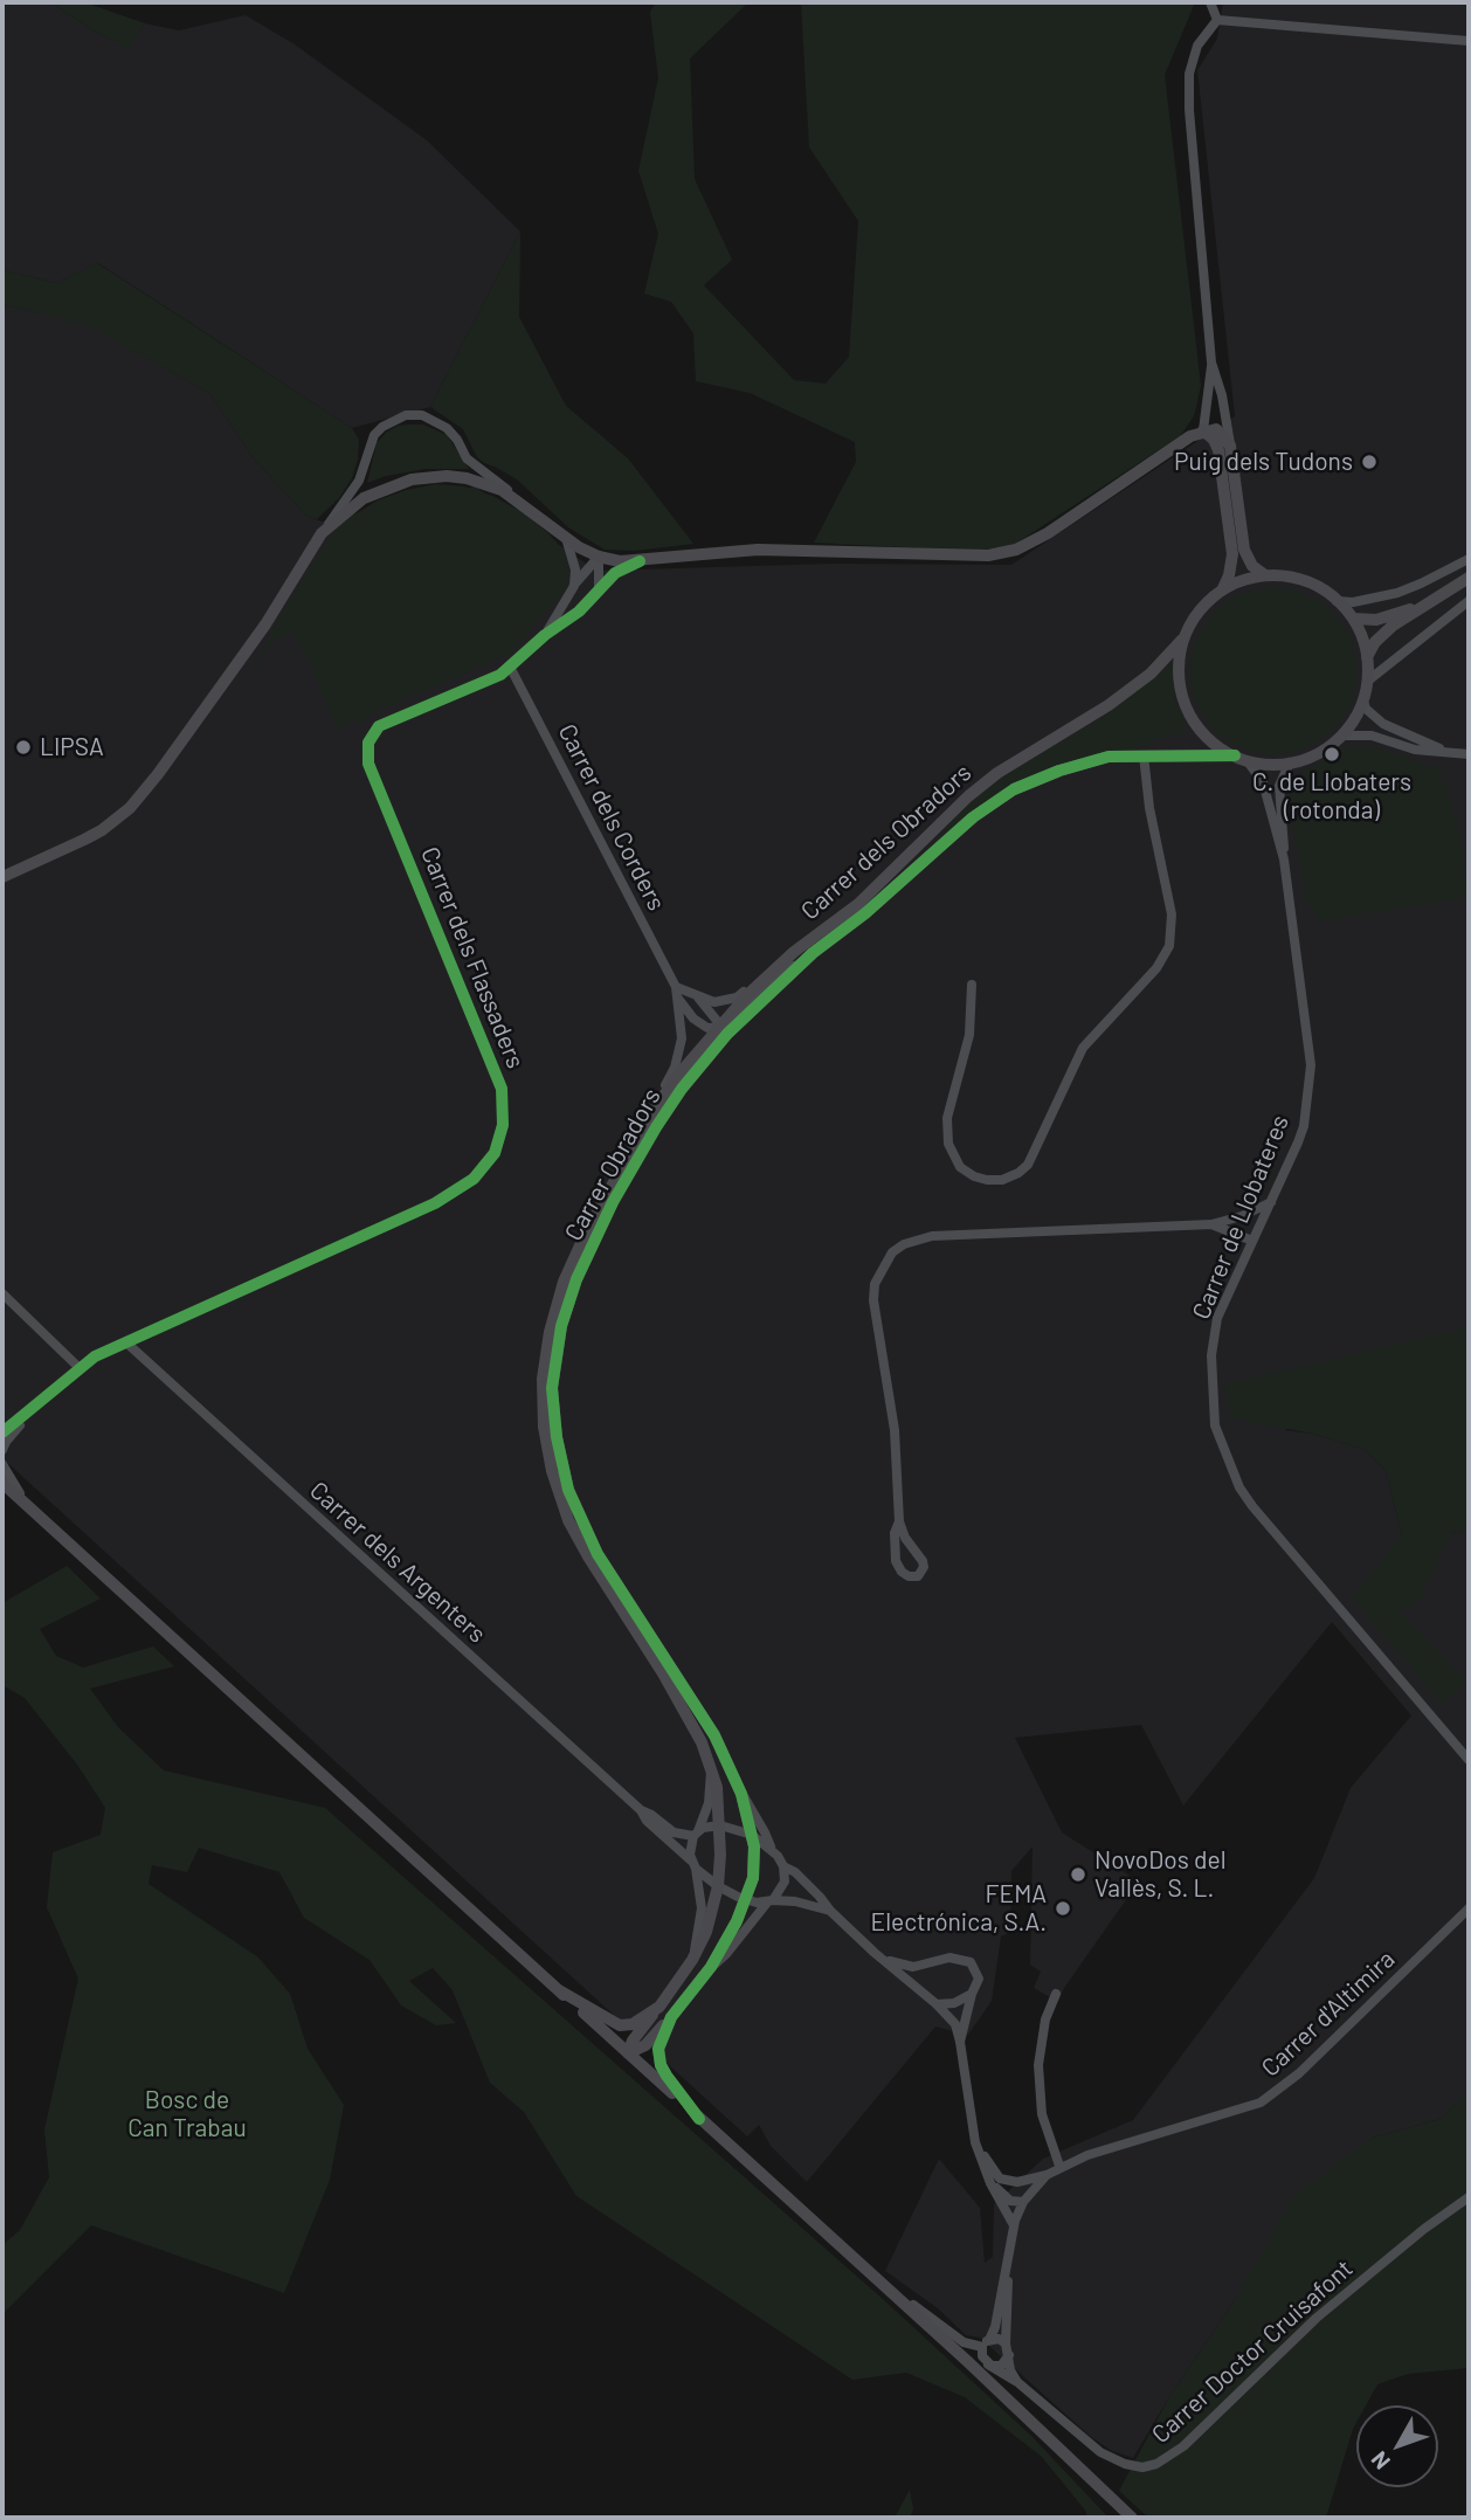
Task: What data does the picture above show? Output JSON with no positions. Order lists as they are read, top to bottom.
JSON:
{
  "streets": {
    "street": [
      "Carrer dels Corders",
      "Carrer dels Obradors",
      "Carrer dels Flassaders",
      "Carrer Obradors",
      "Carrer de Llobateres",
      "Carrer dels Argenters",
      "Carrer d'Altimira",
      "Carrer Doctor Cruisafont"
    ]
  },
  "crossings": [
    ["Carrer dels Corders", "Carrer dels Obradors"],
    ["Carrer dels Corders", "Carrer dels Flassaders"],
    ["Carrer dels Obradors", "Carrer Obradors"],
    ["Carrer dels Obradors", "Carrer de Llobateres"],
    ["Carrer dels Obradors", "Carrer dels Argenters"],
    ["Carrer dels Flassaders", "Carrer dels Argenters"],
    ["Carrer Obradors", "Carrer de Llobateres"],
    ["Carrer d'Altimira", "Carrer Doctor Cruisafont"]
  ],
  "parks": ["Bosc de Can Trabau"],
  "places": [
    "Puig dels Tudons",
    "LIPSA",
    "C. de Llobaters (rotonda)",
    "NovoDos del Vallès, S. L.",
    "FEMA Electrónica, S.A."
  ],
  "north": "bottom left"
}
